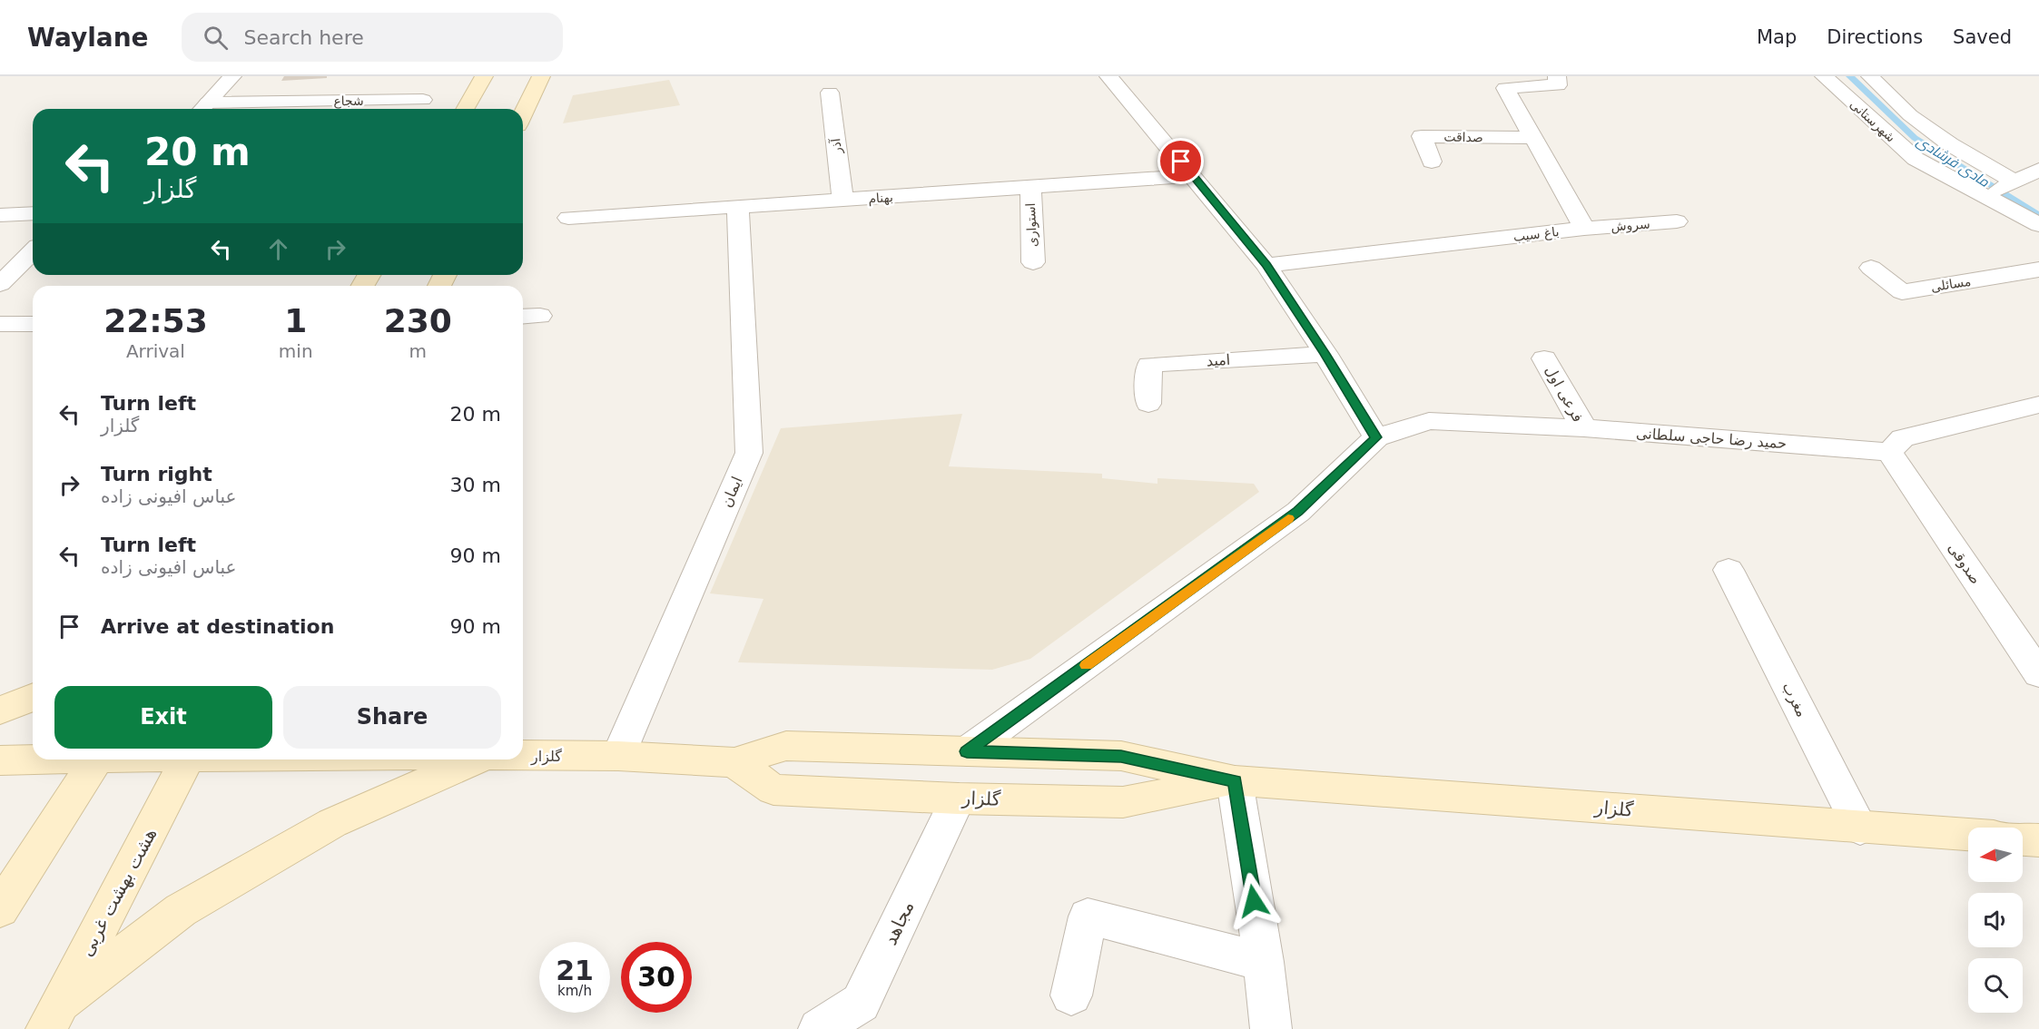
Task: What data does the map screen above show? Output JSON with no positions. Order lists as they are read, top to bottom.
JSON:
{
  "streets": {
    "main road": ["گلزار", "هشت بهشت غربی"],
    "street": [
      "شجاع",
      "شهرستانی",
      "صداقت",
      "آذر",
      "بهنام",
      "استواری",
      "سروش",
      "باغ سیب",
      "مسائلی",
      "امید",
      "فرعی اول",
      "حمید رضا حاجی سلطانی",
      "ایمان",
      "صدوقی",
      "مغرب",
      "مجاهد"
    ]
  },
  "crossings": [
    ["صداقت", "باغ سیب"],
    ["آذر", "بهنام"],
    ["بهنام", "استواری"],
    ["بهنام", "ایمان"],
    ["سروش", "باغ سیب"],
    ["فرعی اول", "حمید رضا حاجی سلطانی"],
    ["حمید رضا حاجی سلطانی", "صدوقی"],
    ["ایمان", "گلزار"],
    ["مغرب", "گلزار"],
    ["گلزار", "مجاهد"]
  ],
  "water": ["مادی فرشادی"],
  "north": "left",
  "page": {
    "header": "Waylane",
    "search": "Search here",
    "nav": ["Map", "Directions", "Saved"],
    "turn": ["20 m", "گلزار"],
    "eta": [
      "22:53",
      "Arrival",
      "1",
      "min",
      "230",
      "m"
    ],
    "list": [
      {
        "name": "Turn left",
        "note": "گلزار",
        "value": "20 m"
      },
      {
        "name": "Turn right",
        "note": "عباس افیونی زاده",
        "value": "30 m"
      },
      {
        "name": "Turn left",
        "note": "عباس افیونی زاده",
        "value": "90 m"
      },
      {
        "name": "Arrive at destination",
        "value": "90 m"
      }
    ],
    "buttons": ["Exit", "Share"],
    "speed": "21 km/h",
    "limit": "30"
  }
}
